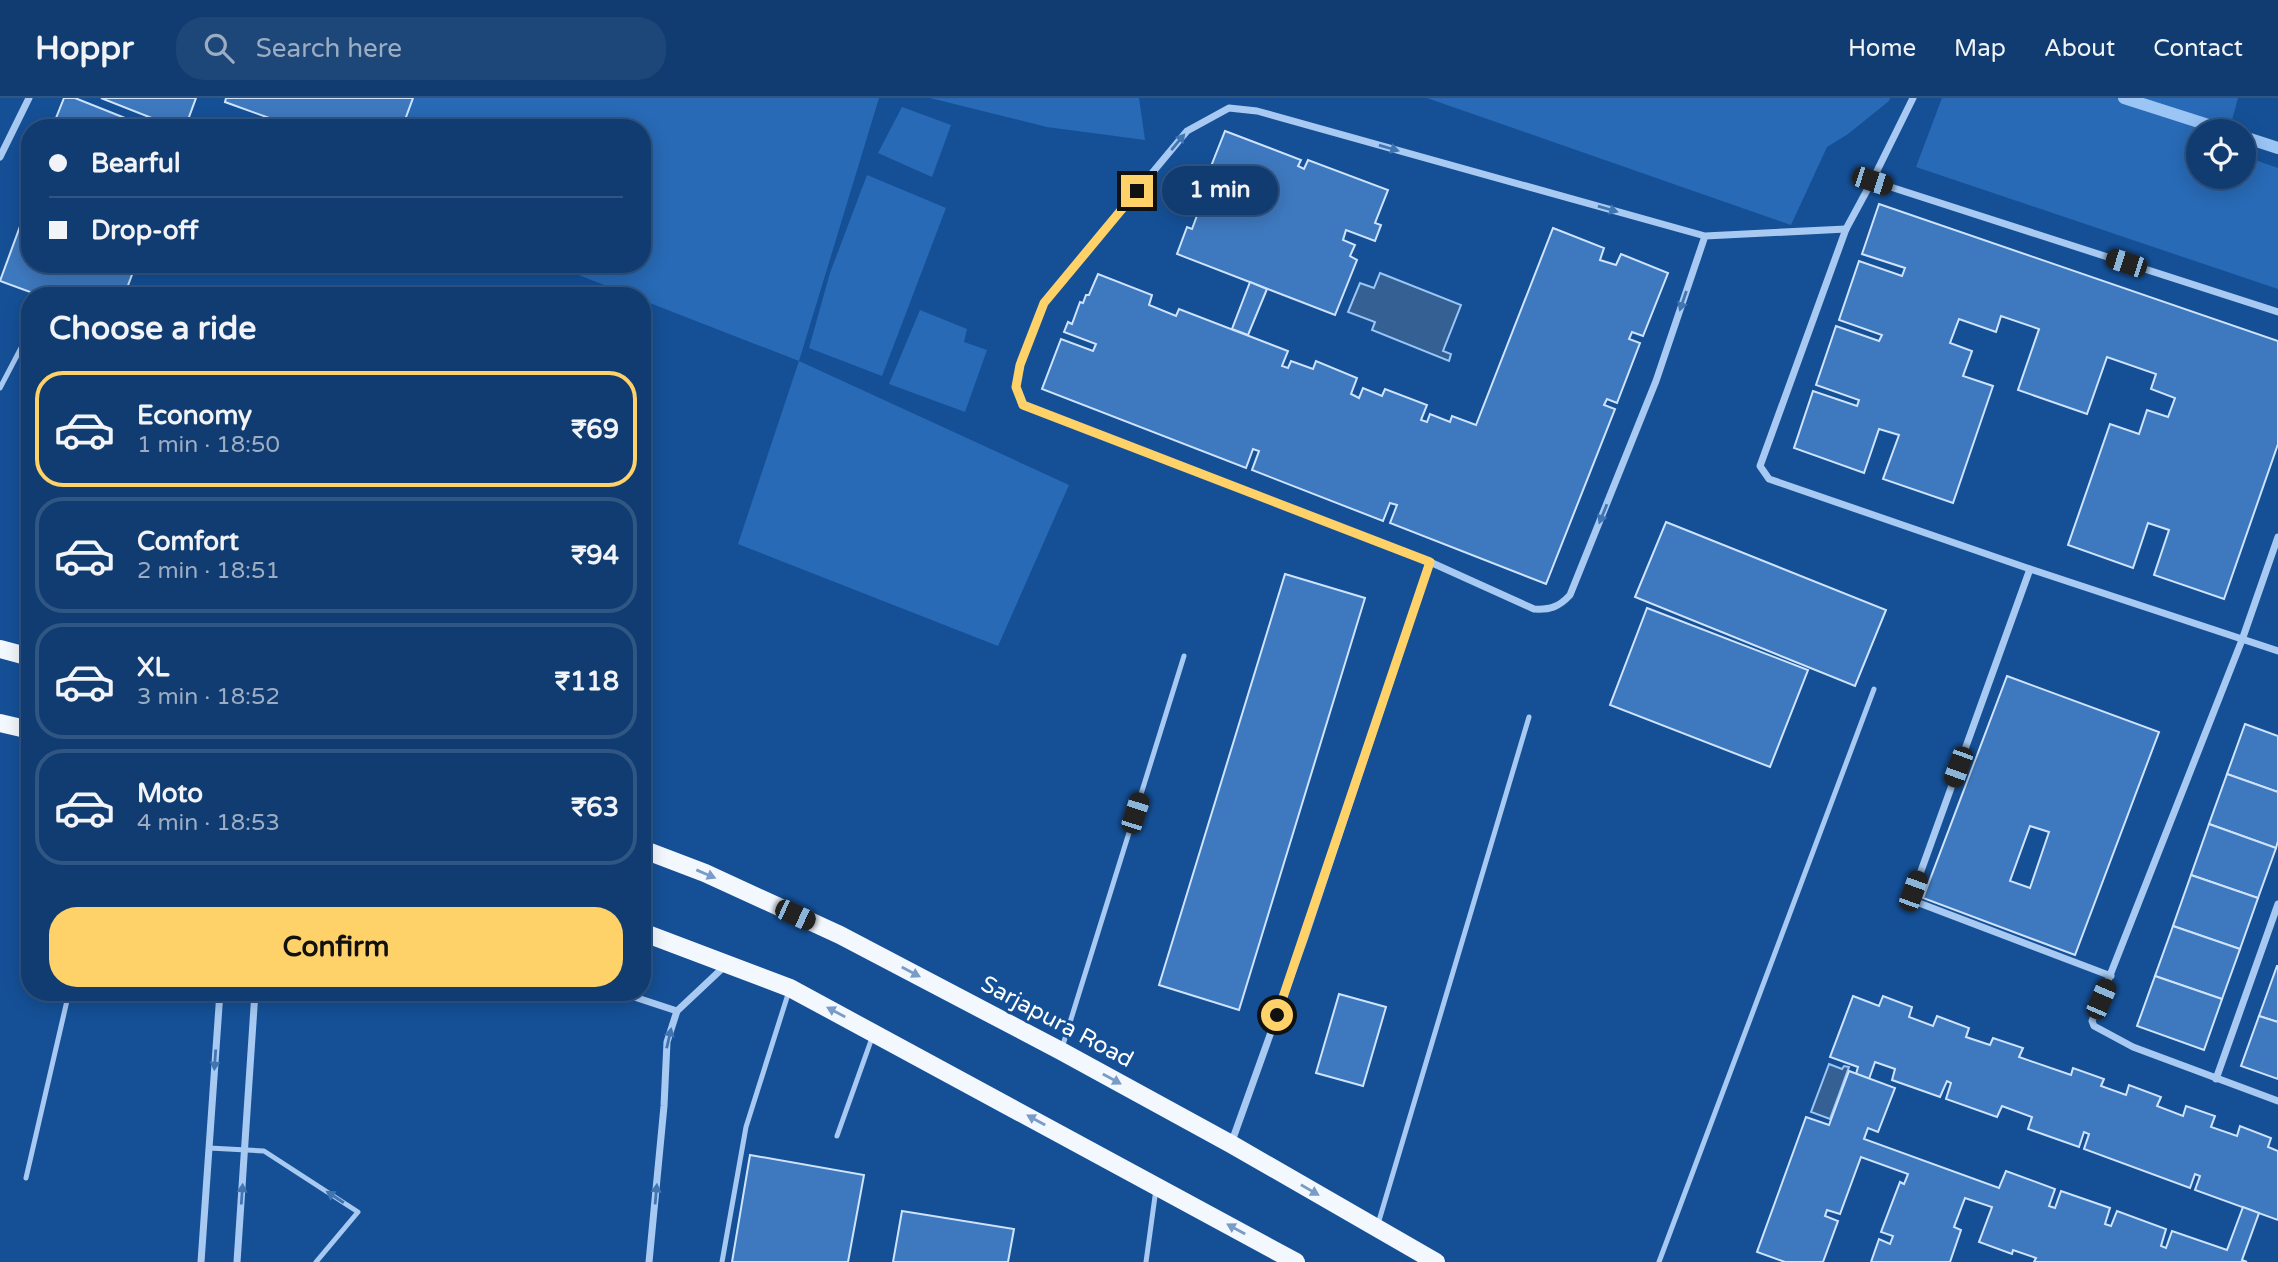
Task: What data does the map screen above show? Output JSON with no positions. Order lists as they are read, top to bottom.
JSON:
{
  "streets": {
    "main road": ["Sarjapura Road"]
  },
  "page": {
    "header": "Hoppr",
    "search": "Search here",
    "nav": [
      "Home",
      "Map",
      "About",
      "Contact"
    ],
    "banner": ["Bearful", "Drop-off"],
    "bubble": "1 min",
    "heading": "Choose a ride",
    "list": [
      {
        "name": "Economy",
        "note": "1 min · 18:50",
        "value": "₹69"
      },
      {
        "name": "Comfort",
        "note": "2 min · 18:51",
        "value": "₹94"
      },
      {
        "name": "XL",
        "note": "3 min · 18:52",
        "value": "₹118"
      },
      {
        "name": "Moto",
        "note": "4 min · 18:53",
        "value": "₹63"
      }
    ],
    "buttons": "Confirm"
  }
}
